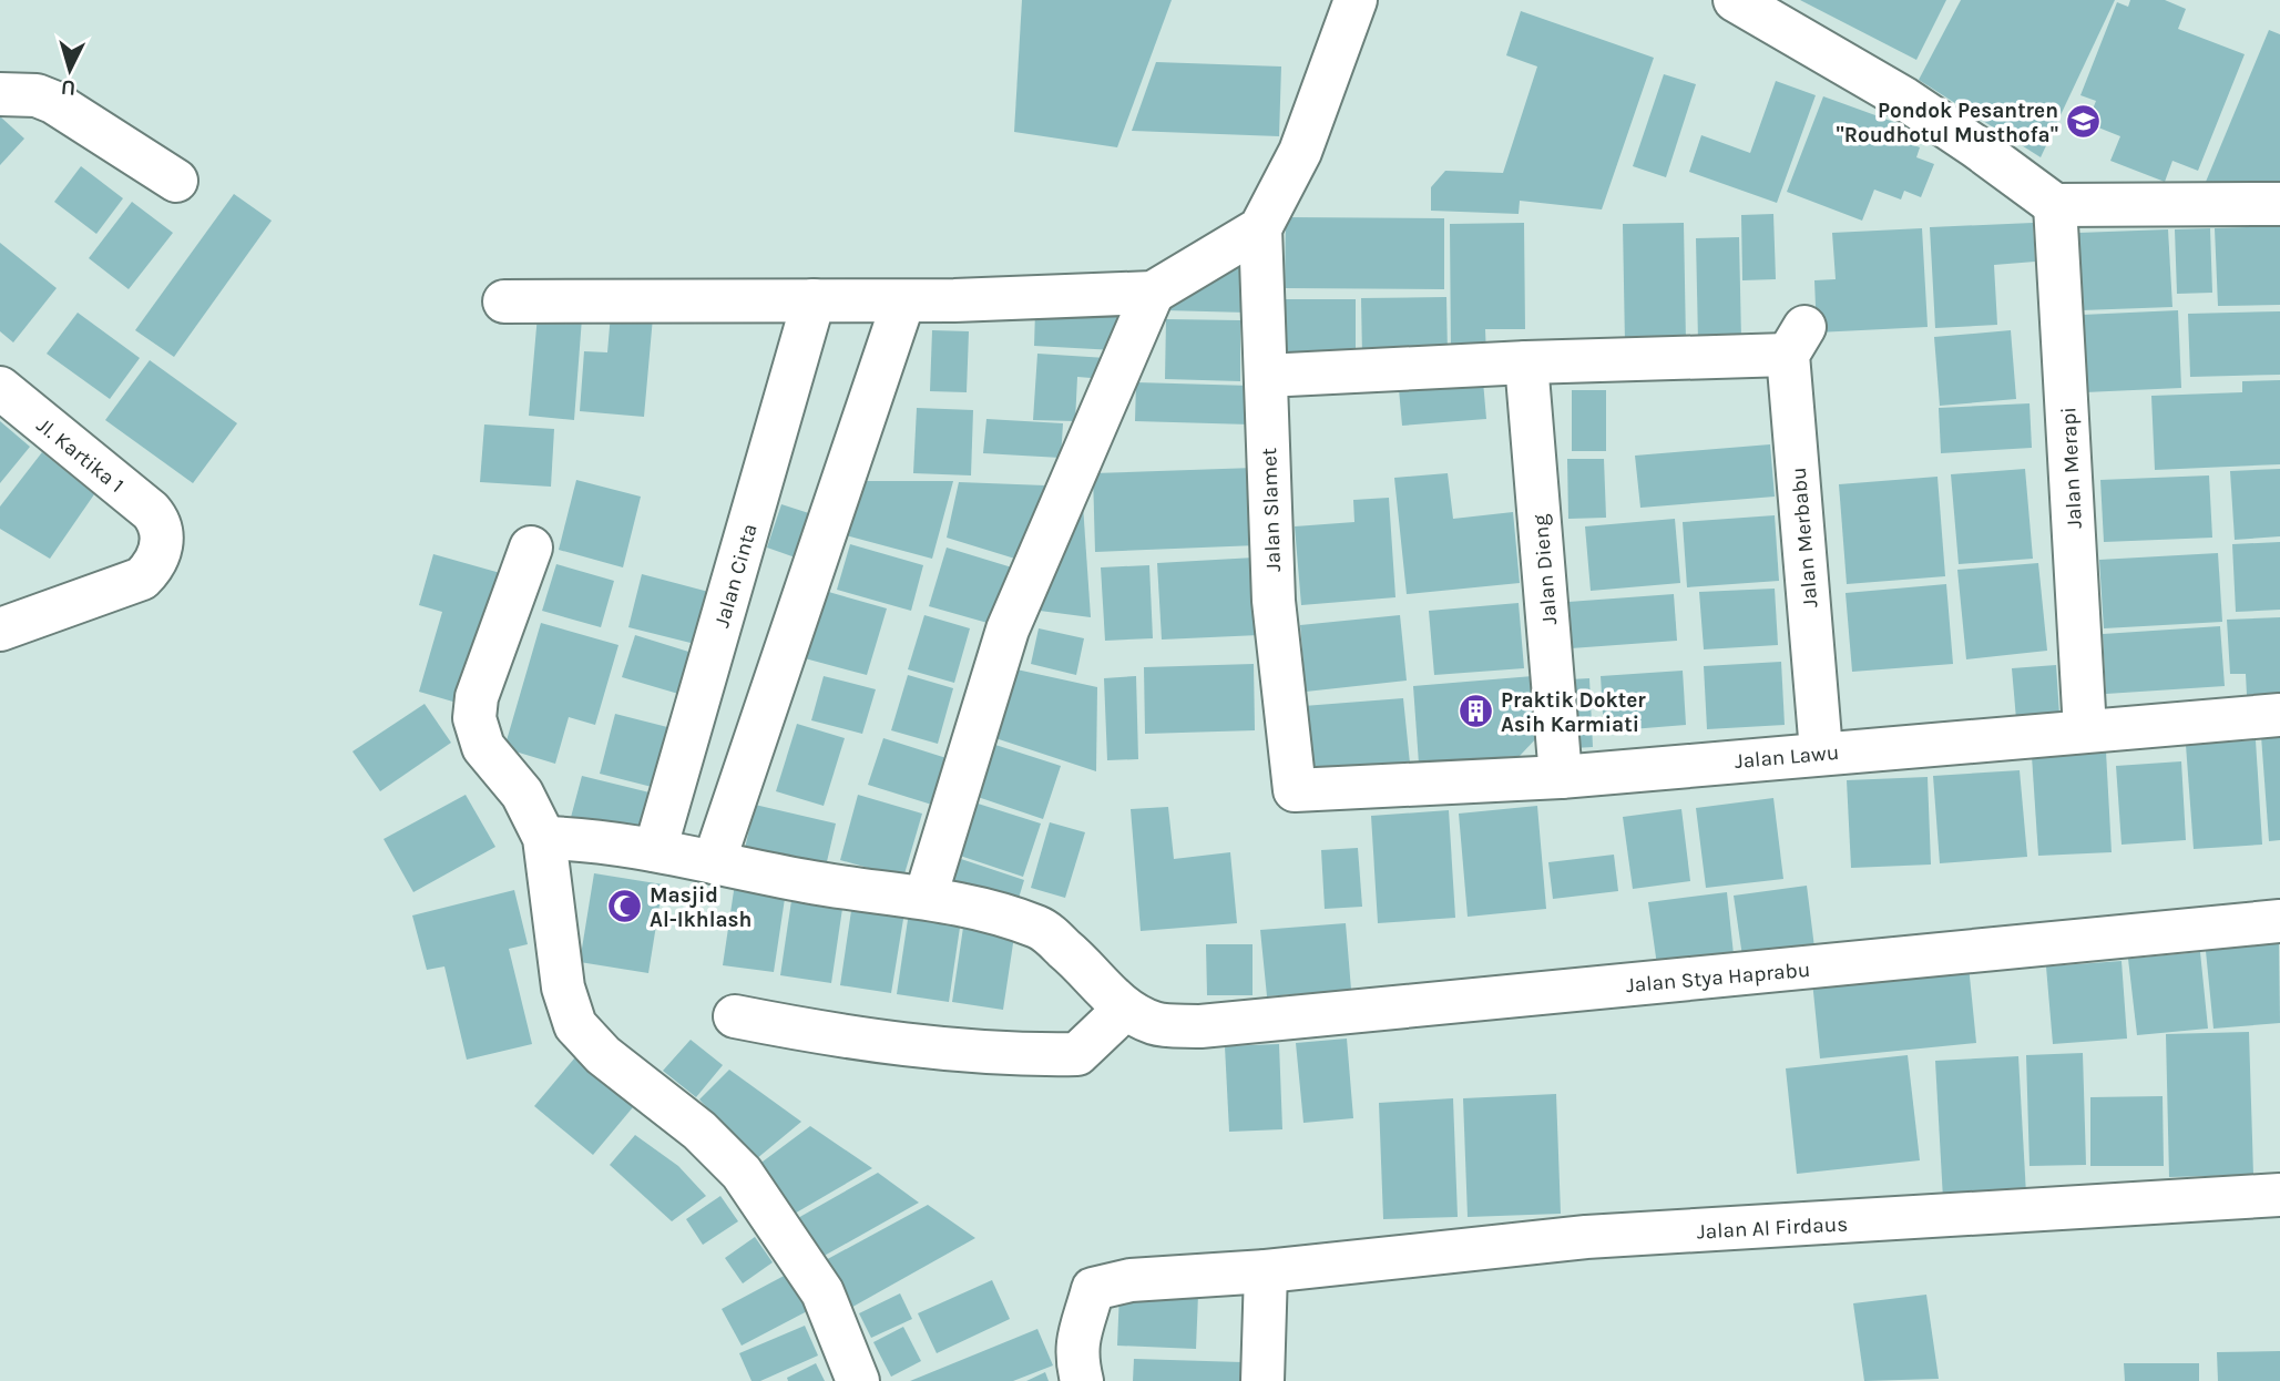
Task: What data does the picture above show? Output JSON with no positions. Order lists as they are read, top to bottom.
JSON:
{
  "streets": {
    "street": [
      "Jl. Kartika 1",
      "Jalan Merapi",
      "Jalan Slamet",
      "Jalan Merbabu",
      "Jalan Dieng",
      "Jalan Cinta",
      "Jalan Lawu",
      "Jalan Stya Haprabu",
      "Jalan Al Firdaus"
    ]
  },
  "crossings": [
    ["Jalan Merapi", "Jalan Lawu"],
    ["Jalan Slamet", "Jalan Lawu"],
    ["Jalan Merbabu", "Jalan Dieng"],
    ["Jalan Merbabu", "Jalan Lawu"],
    ["Jalan Dieng", "Jalan Lawu"]
  ],
  "places": {
    "school or university": ["Pondok Pesantren \"Roudhotul Musthofa\""],
    "building": ["Praktik Dokter Asih Karmiati"],
    "mosque": ["Masjid Al-Ikhlash"]
  },
  "north": "bottom"
}
